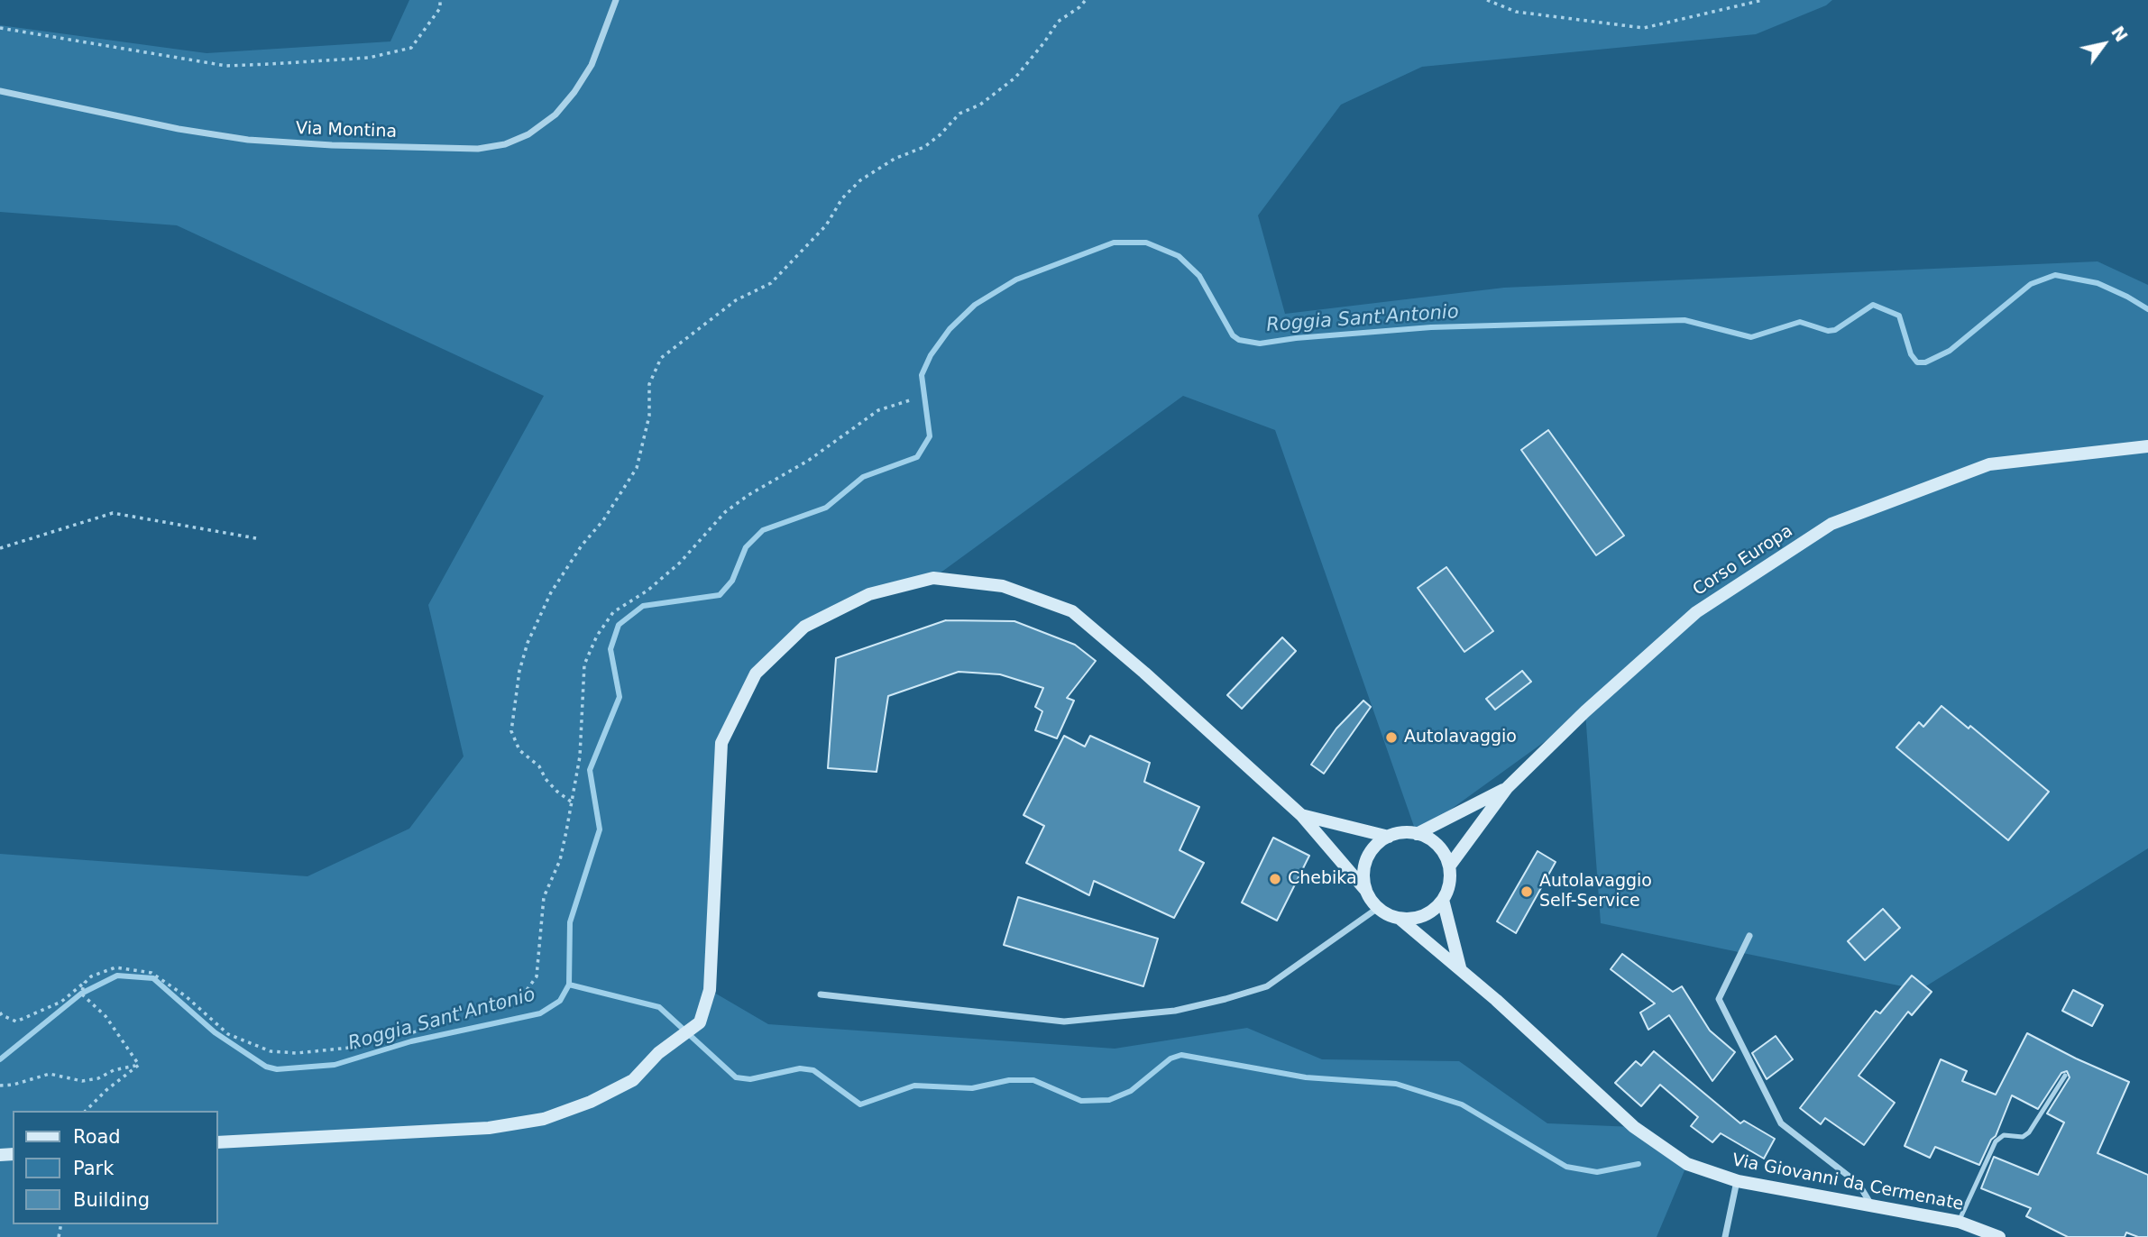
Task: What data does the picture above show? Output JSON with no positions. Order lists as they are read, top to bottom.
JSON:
{
  "streets": {
    "main road": ["Corso Europa", "Via Giovanni da Cermenate"],
    "street": ["Via Montina"]
  },
  "crossings": [
    ["Corso Europa", "Via Giovanni da Cermenate"]
  ],
  "water": ["Roggia Sant'Antonio"],
  "places": ["Autolavaggio", "Chebika", "Autolavaggio Self-Service"],
  "legend": ["Road", "Park", "Building"],
  "north": "top right"
}
